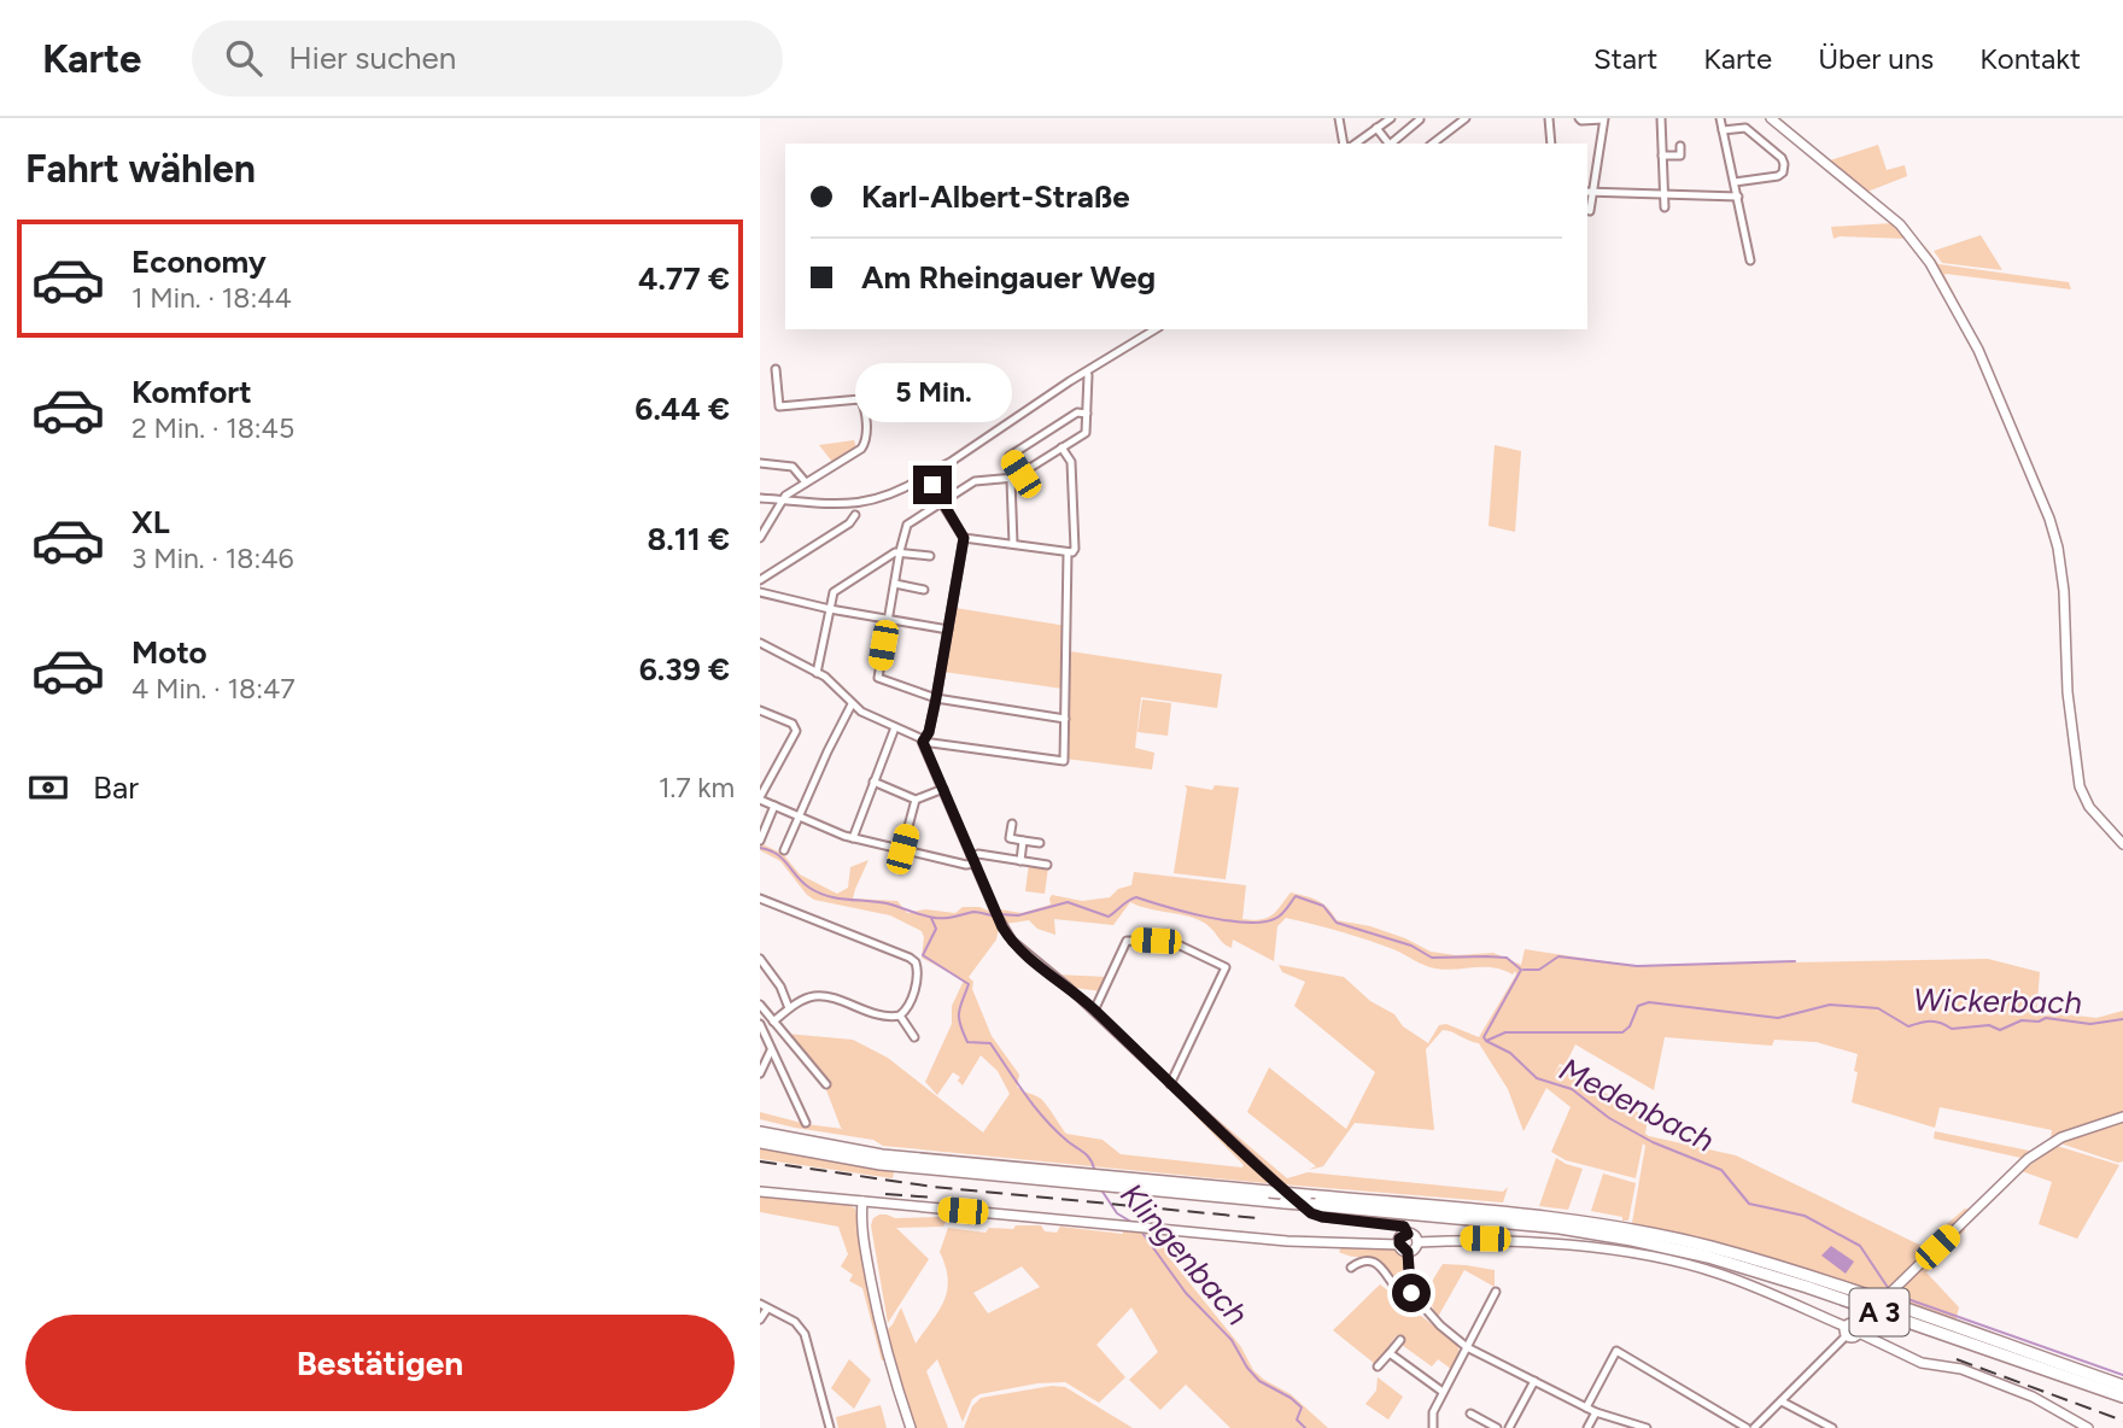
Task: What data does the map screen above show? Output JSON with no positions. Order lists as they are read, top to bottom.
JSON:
{
  "streets": {
    "highway": ["A 3"]
  },
  "water": ["Wickerbach", "Medenbach", "Klingenbach"],
  "page": {
    "header": "Karte",
    "search": "Hier suchen",
    "nav": [
      "Start",
      "Karte",
      "Über uns",
      "Kontakt"
    ],
    "heading": "Fahrt wählen",
    "banner": ["Karl-Albert-Straße", "Am Rheingauer Weg"],
    "list": [
      {
        "name": "Economy",
        "note": "1 Min. · 18:44",
        "value": "4.77 €"
      },
      {
        "name": "Komfort",
        "note": "2 Min. · 18:45",
        "value": "6.44 €"
      },
      {
        "name": "XL",
        "note": "3 Min. · 18:46",
        "value": "8.11 €"
      },
      {
        "name": "Moto",
        "note": "4 Min. · 18:47",
        "value": "6.39 €"
      }
    ],
    "bubble": "5 Min.",
    "pay": ["Bar", "1.7 km"],
    "buttons": "Bestätigen"
  }
}
